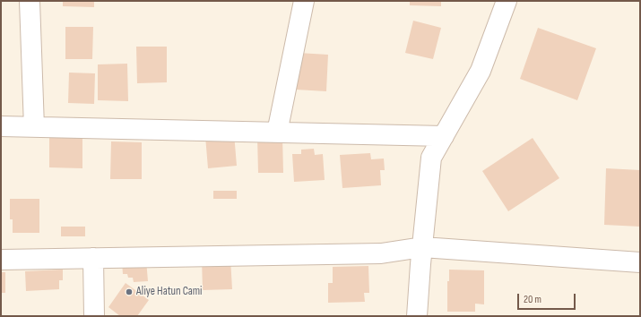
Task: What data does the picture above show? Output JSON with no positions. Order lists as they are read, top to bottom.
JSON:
{
  "places": ["Aliye Hatun Cami"],
  "scale_bar": "20 m"
}
